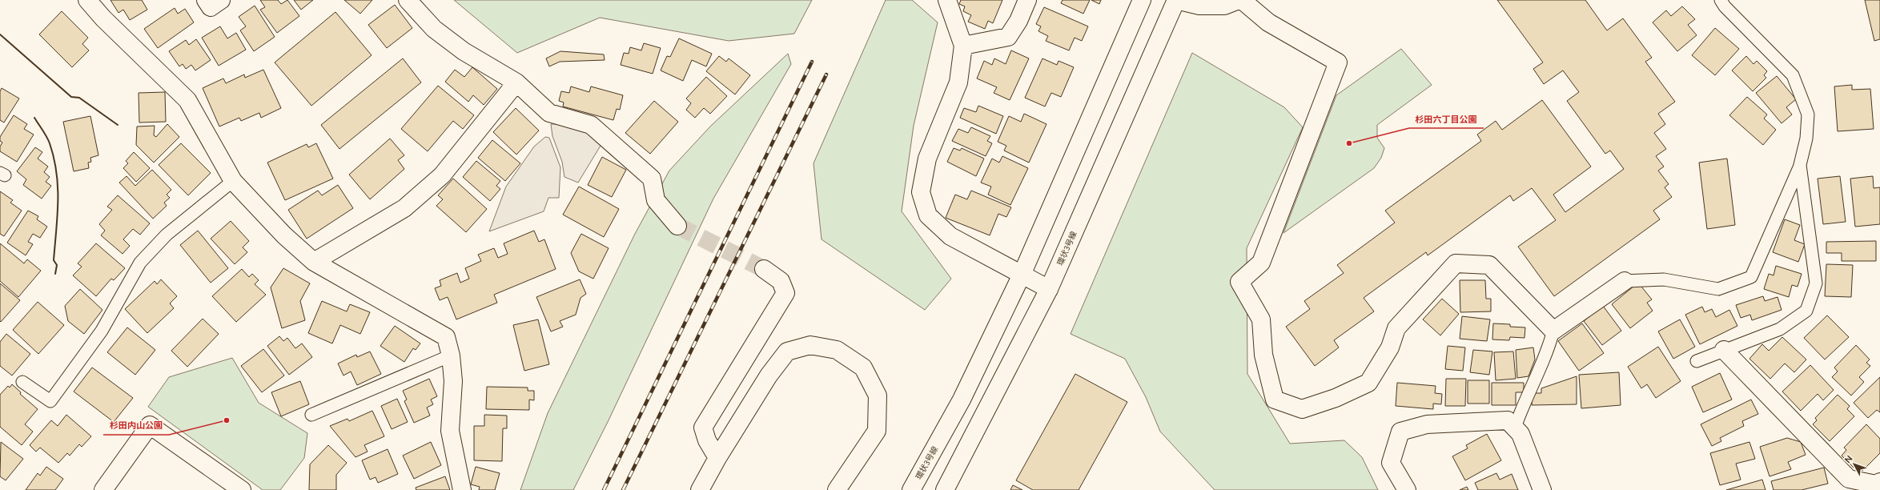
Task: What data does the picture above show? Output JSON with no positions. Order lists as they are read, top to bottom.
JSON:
{
  "streets": {
    "street": ["環状3号線"]
  },
  "places": ["杉田六丁目公園", "杉田内山公園"],
  "north": "top left"
}
